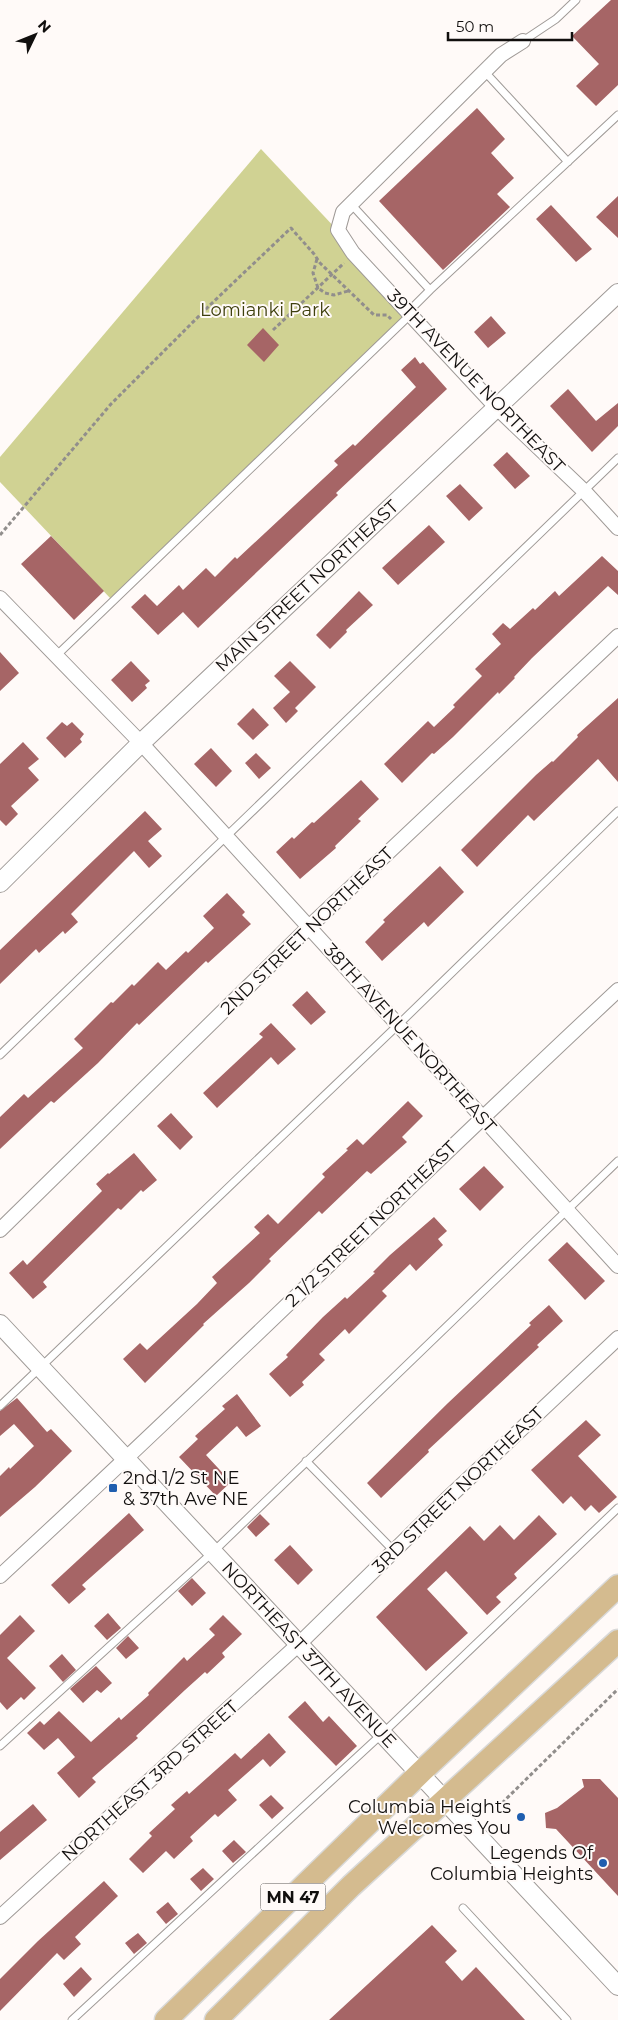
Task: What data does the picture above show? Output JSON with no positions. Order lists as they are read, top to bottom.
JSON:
{
  "streets": {
    "main road": ["MN 47"],
    "street": [
      "39TH AVENUE NORTHEAST",
      "MAIN STREET NORTHEAST",
      "2ND STREET NORTHEAST",
      "38TH AVENUE NORTHEAST",
      "2 1/2 STREET NORTHEAST",
      "3RD STREET NORTHEAST",
      "NORTHEAST 37TH AVENUE",
      "NORTHEAST 3RD STREET"
    ]
  },
  "crossings": [
    ["39TH AVENUE NORTHEAST", "MAIN STREET NORTHEAST"],
    ["MAIN STREET NORTHEAST", "38TH AVENUE NORTHEAST"],
    ["2ND STREET NORTHEAST", "38TH AVENUE NORTHEAST"],
    ["38TH AVENUE NORTHEAST", "2 1/2 STREET NORTHEAST"],
    ["2 1/2 STREET NORTHEAST", "NORTHEAST 37TH AVENUE"],
    ["3RD STREET NORTHEAST", "NORTHEAST 37TH AVENUE"],
    ["3RD STREET NORTHEAST", "NORTHEAST 3RD STREET"],
    ["NORTHEAST 37TH AVENUE", "NORTHEAST 3RD STREET"],
    ["NORTHEAST 37TH AVENUE", "MN 47"]
  ],
  "parks": ["Lomianki Park"],
  "places": {
    "transit": ["2nd 1/2 St NE & 37th Ave NE"],
    "other": ["Columbia Heights Welcomes You", "Legends Of Columbia Heights"]
  },
  "scale_bar": "50 m",
  "north": "top right"
}
